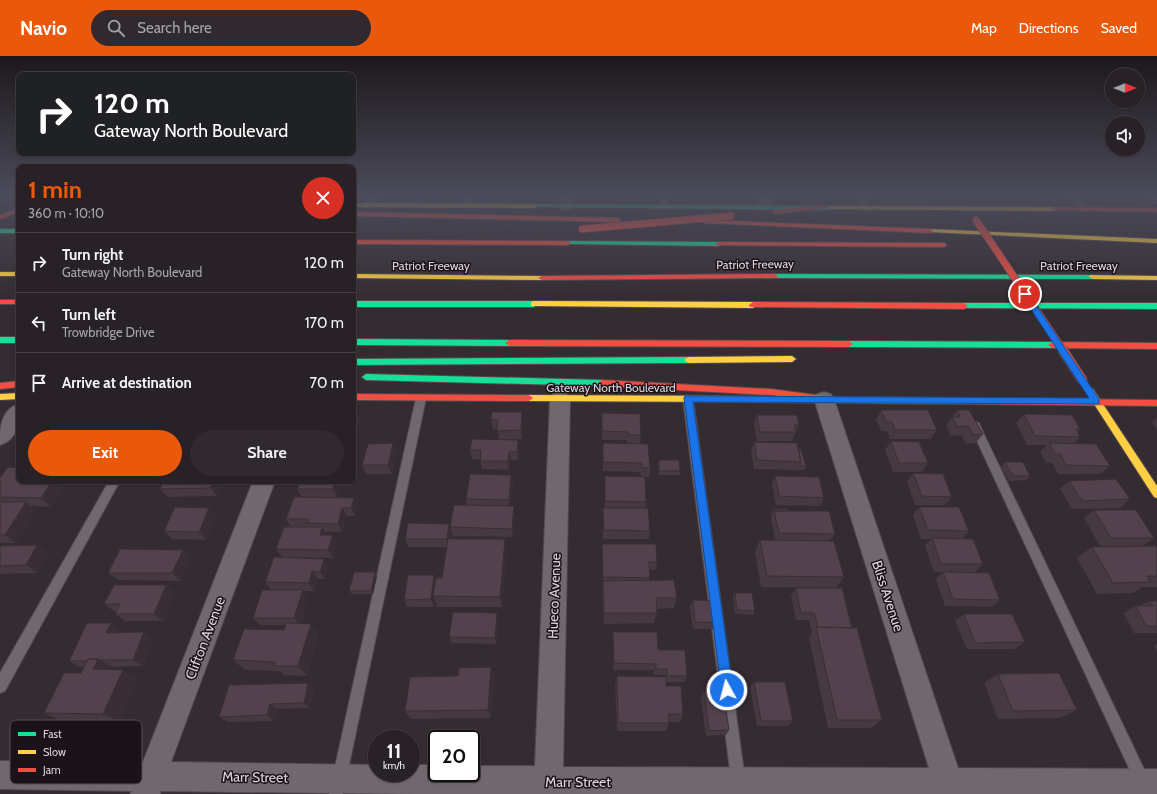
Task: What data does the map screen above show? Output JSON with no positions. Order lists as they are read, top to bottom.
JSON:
{
  "streets": {
    "main road": ["Patriot Freeway", "Gateway North Boulevard"],
    "street": [
      "Hueco Avenue",
      "Bliss Avenue",
      "Clifton Avenue",
      "Marr Street"
    ]
  },
  "crossings": [
    ["Gateway North Boulevard", "Hueco Avenue"],
    ["Gateway North Boulevard", "Bliss Avenue"],
    ["Hueco Avenue", "Marr Street"],
    ["Bliss Avenue", "Marr Street"],
    ["Clifton Avenue", "Marr Street"]
  ],
  "legend": ["Fast", "Slow", "Jam"],
  "north": "right",
  "page": {
    "header": "Navio",
    "search": "Search here",
    "nav": ["Map", "Directions", "Saved"],
    "turn": ["120 m", "Gateway North Boulevard"],
    "heading": ["1 min", "360 m · 10:10"],
    "list": [
      {
        "name": "Turn right",
        "note": "Gateway North Boulevard",
        "value": "120 m"
      },
      {
        "name": "Turn left",
        "note": "Trowbridge Drive",
        "value": "170 m"
      },
      {
        "name": "Arrive at destination",
        "value": "70 m"
      }
    ],
    "buttons": ["Exit", "Share"],
    "speed": "11 km/h",
    "limit": "20"
  }
}
